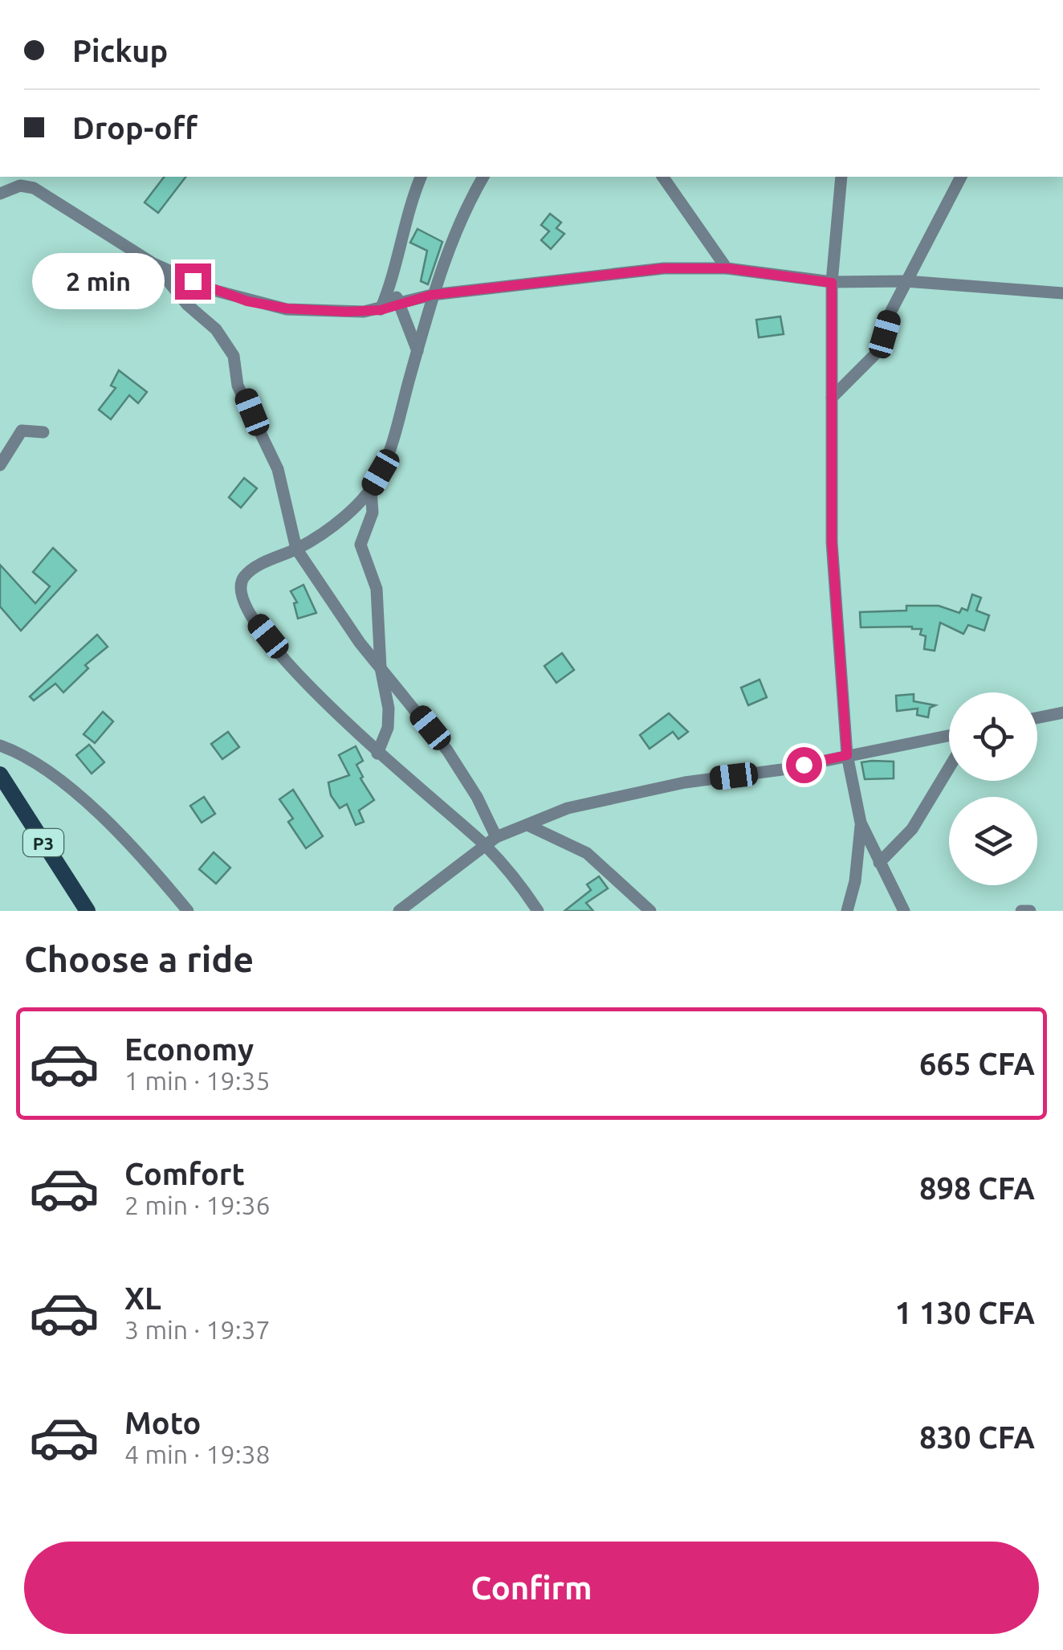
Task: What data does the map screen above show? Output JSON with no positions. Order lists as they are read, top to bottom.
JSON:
{
  "streets": {
    "main road": ["P3"]
  },
  "page": {
    "banner": ["Pickup", "Drop-off"],
    "bubble": "2 min",
    "heading": "Choose a ride",
    "list": [
      {
        "name": "Economy",
        "note": "1 min · 19:35",
        "value": "665 CFA"
      },
      {
        "name": "Comfort",
        "note": "2 min · 19:36",
        "value": "898 CFA"
      },
      {
        "name": "XL",
        "note": "3 min · 19:37",
        "value": "1 130 CFA"
      },
      {
        "name": "Moto",
        "note": "4 min · 19:38",
        "value": "830 CFA"
      }
    ],
    "buttons": "Confirm"
  }
}
